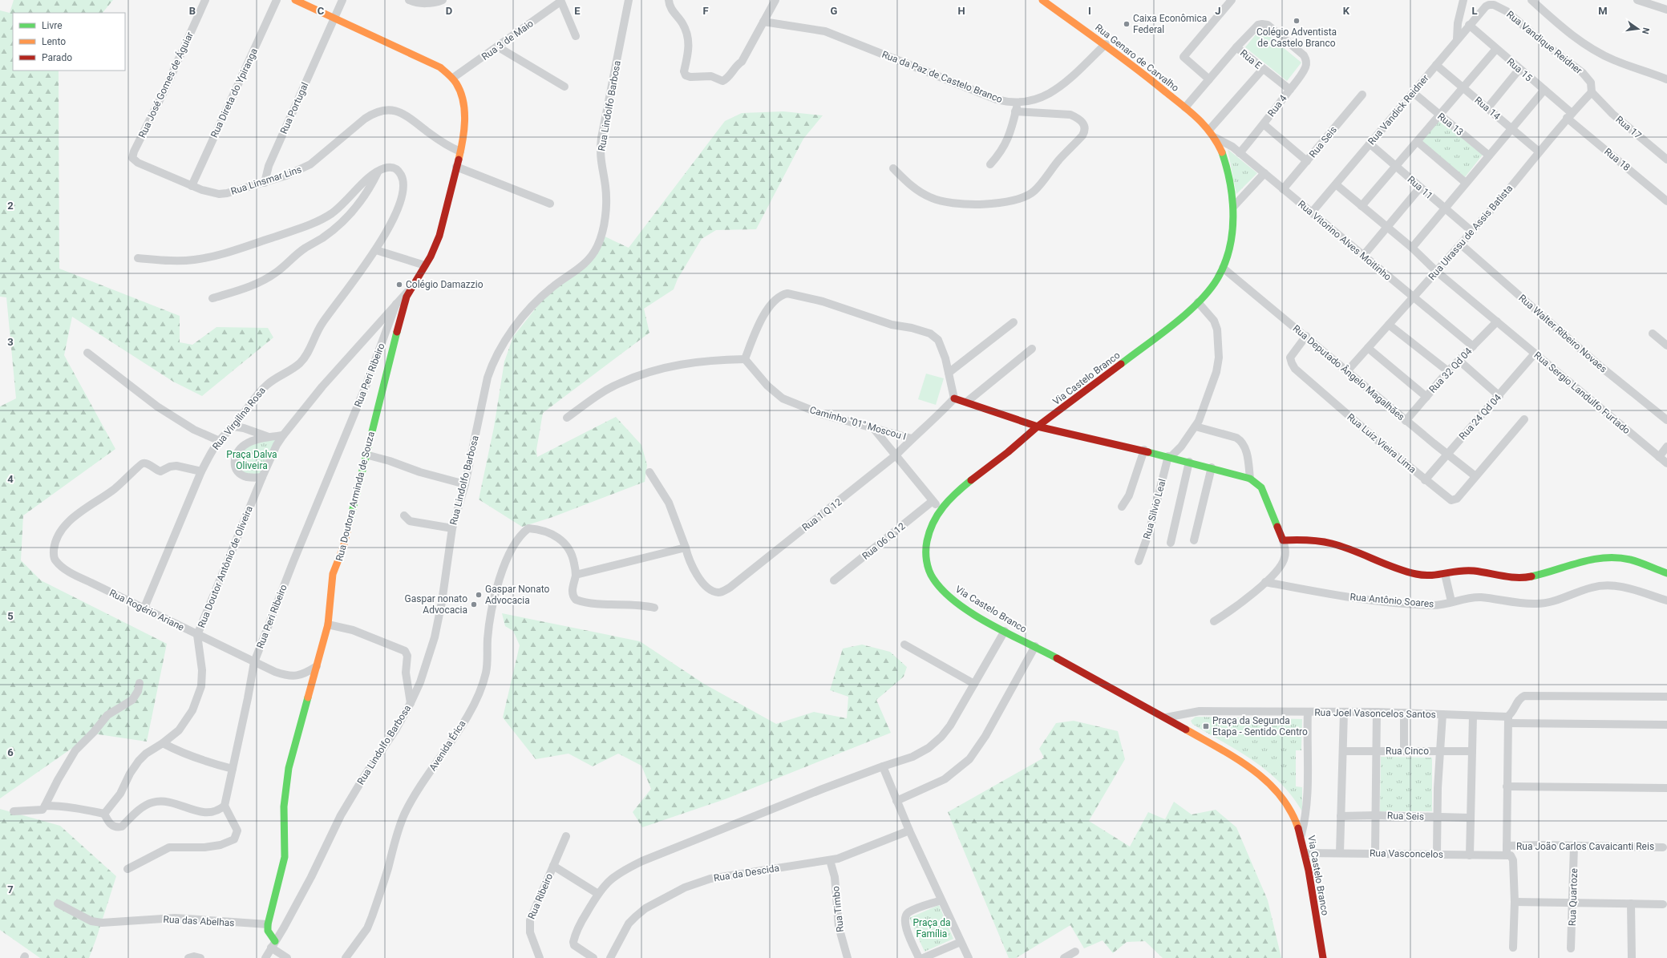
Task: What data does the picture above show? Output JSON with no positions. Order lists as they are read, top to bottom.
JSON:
{
  "streets": {
    "street": [
      "Rua 3 de Maio",
      "Rua Vandique Reidner",
      "Rua Genaro de Carvalho",
      "Rua E",
      "Rua 15",
      "Rua da Paz de Castelo Branco",
      "Rua José Gomes de Águiar",
      "Rua Direta do Ypiranga",
      "Rua Lindolfo Barbosa",
      "Rua 4",
      "Rua Portugal",
      "Rua 14",
      "Rua Vandick Reidner",
      "Rua 13",
      "Rua 17",
      "Rua Seis",
      "Rua 18",
      "Rua Linsmar Lins",
      "Rua 11",
      "Rua Uirassu de Assis Batista",
      "Rua Vitorino Alves Moitinho",
      "Rua Walter Ribeiro Novaes",
      "Rua 32 Qd 04",
      "Rua Deputado Ângelo Magalhães",
      "Rua Peri Ribeiro",
      "Via Castelo Branco",
      "Rua Sergio Landulfo Furtado",
      "Rua 24 Qd 04",
      "Rua Virgilina Rosa",
      "Caminho \"01\" Moscou I",
      "Rua Luiz Vieira Lima",
      "Rua Doutora Arminda de Souza",
      "Rua Silvio Leal",
      "Rua 1 Q 12",
      "Rua 06 Q 12",
      "Rua Doutor Antônio de Oliveira",
      "Rua Antônio Soares",
      "Rua Rogério Ariane",
      "Rua Joel Vasoncelos Santos",
      "Avenida Érica",
      "Rua Cinco",
      "Rua João Carlos Cavaicanti Reis",
      "Rua Vasconcelos",
      "Rua da Descida",
      "Rua Ribeiro",
      "Rua Quartoze",
      "Rua Timbo",
      "Rua das Abelhas"
    ]
  },
  "crossings": [
    ["Rua 3 de Maio", "Rua Doutora Arminda de Souza"],
    ["Rua Vandique Reidner", "Rua Vandick Reidner"],
    ["Rua Vandique Reidner", "Rua 17"],
    ["Rua Vandique Reidner", "Rua Uirassu de Assis Batista"],
    ["Rua Genaro de Carvalho", "Rua da Paz de Castelo Branco"],
    ["Rua Genaro de Carvalho", "Rua Vitorino Alves Moitinho"],
    ["Rua Genaro de Carvalho", "Via Castelo Branco"],
    ["Rua E", "Rua 4"],
    ["Rua 15", "Rua Vandick Reidner"],
    ["Rua 15", "Rua 18"],
    ["Rua 15", "Rua Uirassu de Assis Batista"],
    ["Rua José Gomes de Águiar", "Rua Linsmar Lins"],
    ["Rua Direta do Ypiranga", "Rua Linsmar Lins"],
    ["Rua 4", "Rua Vitorino Alves Moitinho"],
    ["Rua Portugal", "Rua Linsmar Lins"],
    ["Rua 14", "Rua Vandick Reidner"],
    ["Rua 14", "Rua Uirassu de Assis Batista"],
    ["Rua Vandick Reidner", "Rua 13"],
    ["Rua Vandick Reidner", "Rua 11"],
    ["Rua Vandick Reidner", "Rua Vitorino Alves Moitinho"],
    ["Rua Vandick Reidner", "Rua Sergio Landulfo Furtado"],
    ["Rua 17", "Rua Uirassu de Assis Batista"],
    ["Rua Seis", "Rua Vitorino Alves Moitinho"],
    ["Rua 18", "Rua Uirassu de Assis Batista"],
    ["Rua Linsmar Lins", "Rua Doutora Arminda de Souza"],
    ["Rua 11", "Rua Uirassu de Assis Batista"],
    ["Rua Uirassu de Assis Batista", "Rua Vitorino Alves Moitinho"],
    ["Rua Uirassu de Assis Batista", "Rua Walter Ribeiro Novaes"],
    ["Rua Uirassu de Assis Batista", "Rua Deputado Ângelo Magalhães"],
    ["Rua Uirassu de Assis Batista", "Rua Sergio Landulfo Furtado"],
    ["Rua Vitorino Alves Moitinho", "Rua 32 Qd 04"],
    ["Rua Vitorino Alves Moitinho", "Via Castelo Branco"],
    ["Rua 32 Qd 04", "Rua Deputado Ângelo Magalhães"],
    ["Rua 32 Qd 04", "Rua Sergio Landulfo Furtado"],
    ["Rua Deputado Ângelo Magalhães", "Via Castelo Branco"],
    ["Rua Deputado Ângelo Magalhães", "Rua 24 Qd 04"],
    ["Rua Deputado Ângelo Magalhães", "Rua Luiz Vieira Lima"],
    ["Rua Peri Ribeiro", "Rua Doutor Antônio de Oliveira"],
    ["Rua Peri Ribeiro", "Rua Rogério Ariane"],
    ["Via Castelo Branco", "Rua Joel Vasoncelos Santos"],
    ["Via Castelo Branco", "Rua Vasconcelos"],
    ["Rua Sergio Landulfo Furtado", "Rua 24 Qd 04"],
    ["Rua 24 Qd 04", "Rua Luiz Vieira Lima"],
    ["Rua Virgilina Rosa", "Rua Rogério Ariane"],
    ["Caminho \"01\" Moscou I", "Rua 1 Q 12"],
    ["Rua Doutora Arminda de Souza", "Rua Doutor Antônio de Oliveira"],
    ["Rua Doutora Arminda de Souza", "Rua Rogério Ariane"],
    ["Rua Doutora Arminda de Souza", "Rua das Abelhas"],
    ["Rua Doutor Antônio de Oliveira", "Rua Rogério Ariane"],
    ["Rua João Carlos Cavaicanti Reis", "Rua Quartoze"],
    ["Rua da Descida", "Rua Timbo"]
  ],
  "parks": ["Praça Dalva Oliveira", "Praça da Família"],
  "places": {
    "other": [
      "Colégio Adventista de Castelo Branco",
      "Caixa Econômica Federal",
      "Colégio Damazzio",
      "Gaspar Nonato Advocacia",
      "Gaspar nonato Advocacia"
    ],
    "transit": ["Praça da Segunda Etapa - Sentido Centro"]
  },
  "legend": ["Livre", "Lento", "Parado"],
  "north": "right",
  "grid": {
    "columns": [
      "B",
      "C",
      "D",
      "E",
      "F",
      "G",
      "H",
      "I",
      "J",
      "K",
      "L",
      "M"
    ],
    "rows": [
      "2",
      "3",
      "4",
      "5",
      "6",
      "7"
    ]
  }
}
